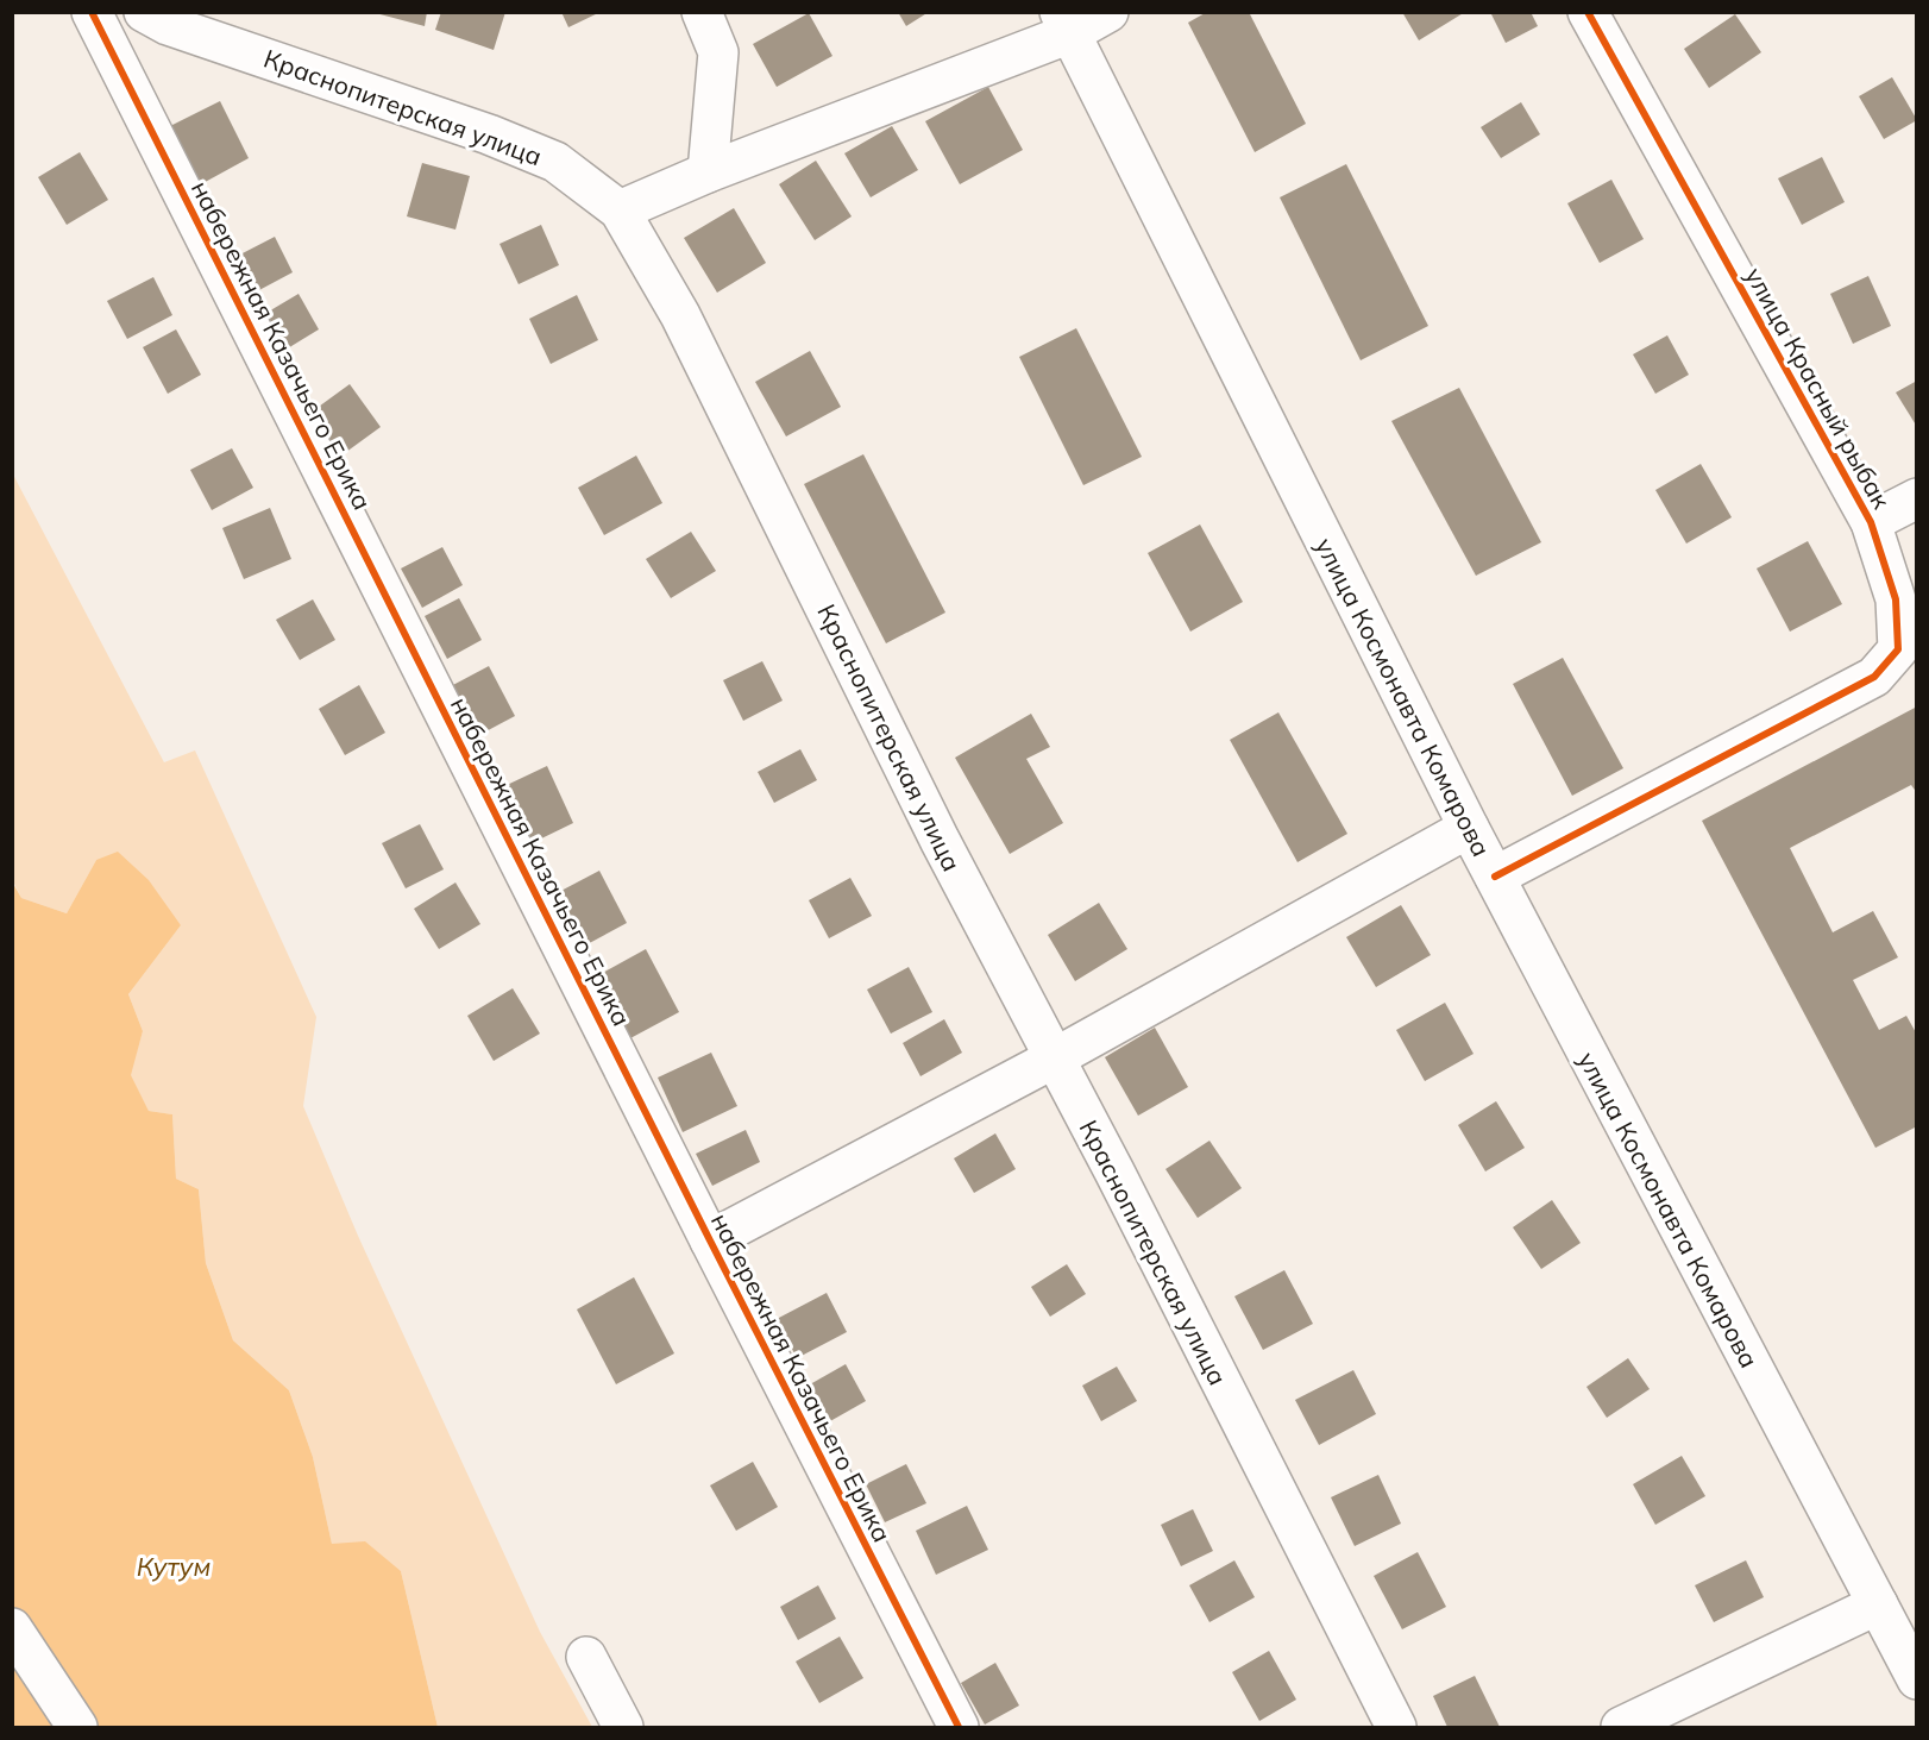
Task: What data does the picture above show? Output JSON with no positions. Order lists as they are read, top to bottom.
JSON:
{
  "streets": {
    "street": [
      "Краснопитерская улица",
      "набережная Казачьего Ерика",
      "улица Красный рыбак",
      "улица Космонавта Комарова"
    ]
  },
  "crossings": [
    ["улица Красный рыбак", "улица Космонавта Комарова"]
  ],
  "water": ["Кутум"]
}
